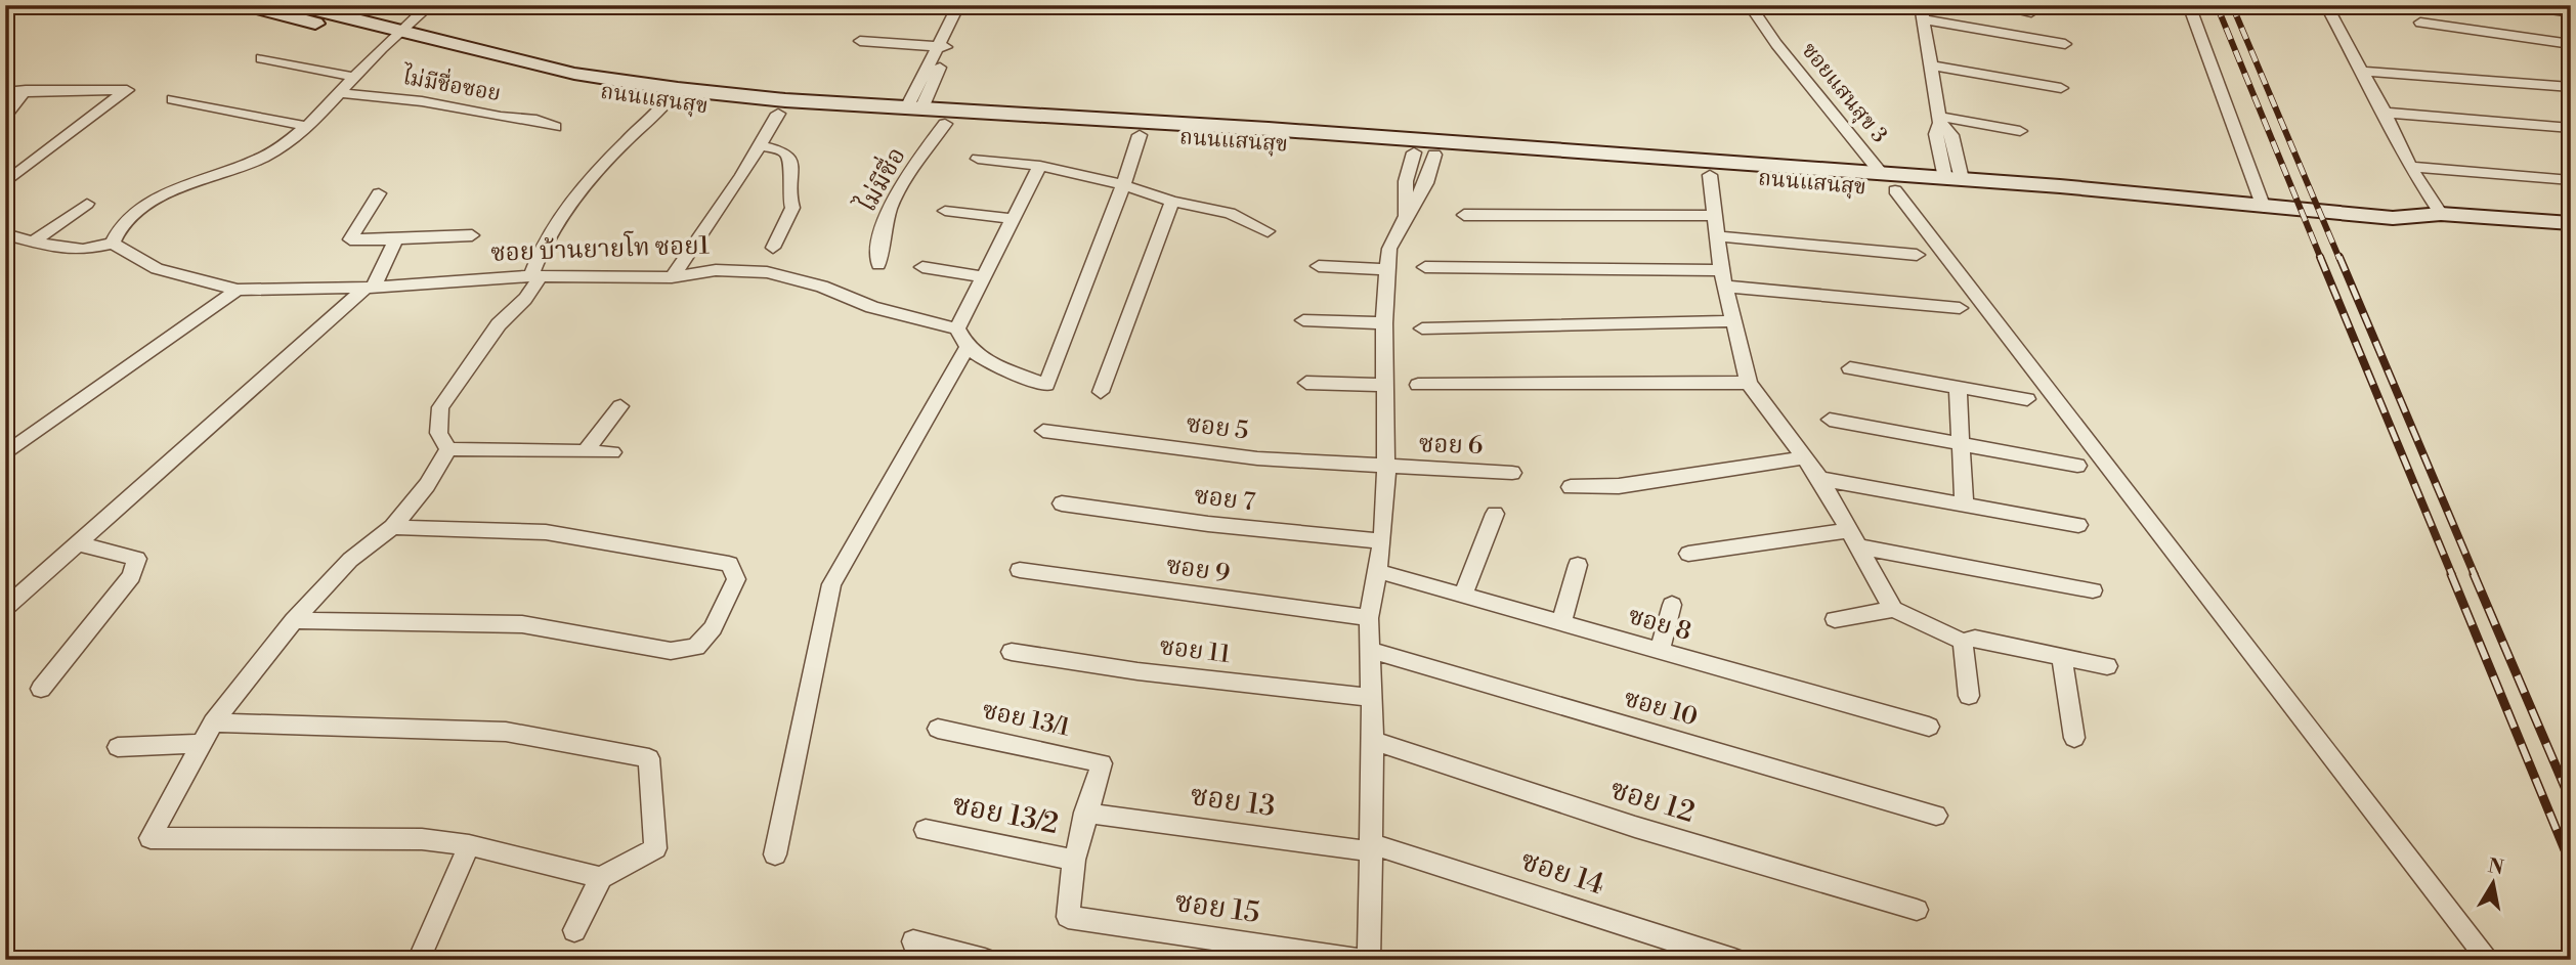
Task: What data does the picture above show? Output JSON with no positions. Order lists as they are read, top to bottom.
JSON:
{
  "streets": {
    "main road": ["ถนนแสนสุข"],
    "street": [
      "ไม่มีชื่อซอย",
      "ซอยแสนสุข 3",
      "ไม่มีชื่อ",
      "ซอย บ้านยายโท ซอย1",
      "ซอย 5",
      "ซอย 6",
      "ซอย 7",
      "ซอย 9",
      "ซอย 8",
      "ซอย 11",
      "ซอย 10",
      "ซอย 13/1",
      "ซอย 13",
      "ซอย 12",
      "ซอย 13/2",
      "ซอย 14",
      "ซอย 15"
    ]
  },
  "crossings": [
    ["ซอยแสนสุข 3", "ถนนแสนสุข"],
    ["ถนนแสนสุข", "ไม่มีชื่อ"],
    ["ซอย 5", "ซอย 6"],
    ["ซอย 13/1", "ซอย 13"],
    ["ซอย 13", "ซอย 14"],
    ["ซอย 13/2", "ซอย 15"]
  ],
  "north": "top"
}
